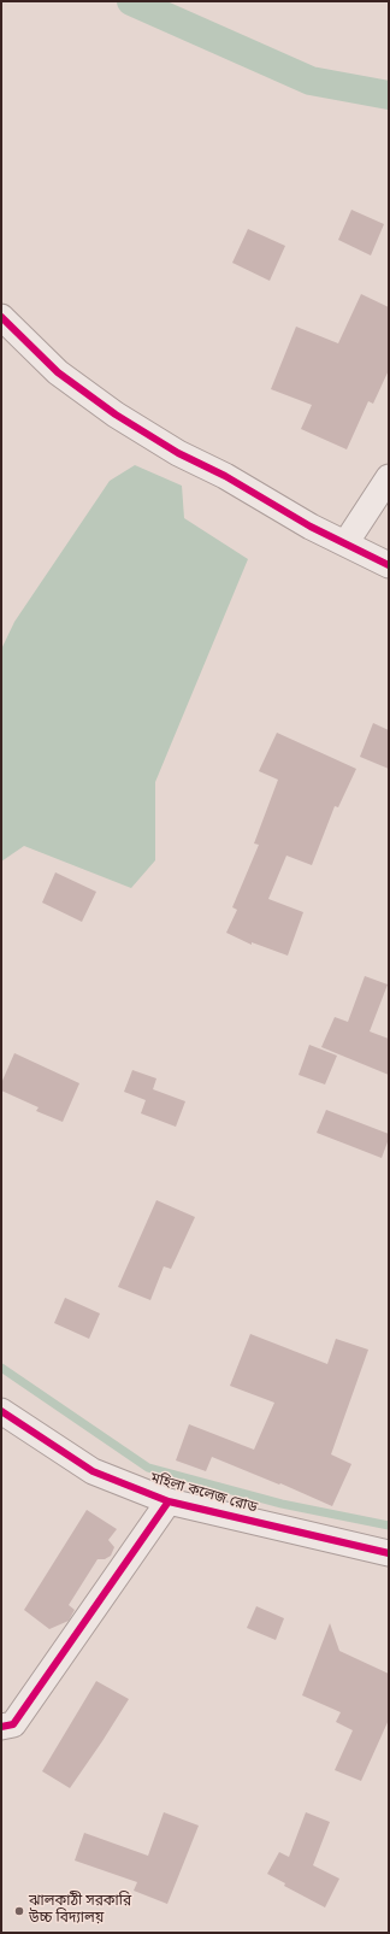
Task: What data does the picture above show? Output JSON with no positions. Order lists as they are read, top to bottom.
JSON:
{
  "streets": {
    "street": ["মহিলা কলেজ রোড"]
  },
  "places": ["ঝালকাঠী সরকারি উচ্চ বিদ্যালয়"]
}
